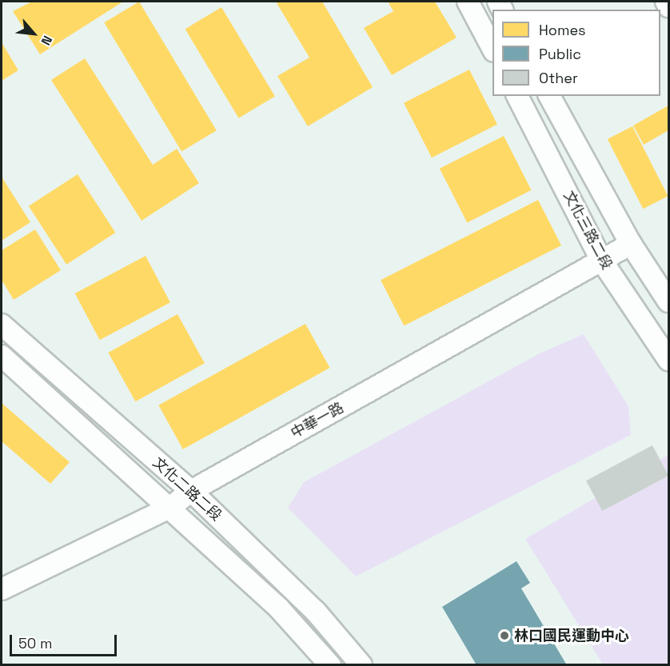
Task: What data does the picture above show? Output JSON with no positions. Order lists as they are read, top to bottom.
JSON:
{
  "streets": {
    "street": ["文化三路二段", "中華一路", "文化二路二段"]
  },
  "crossings": [
    ["文化三路二段", "中華一路"],
    ["中華一路", "文化二路二段"]
  ],
  "places": ["林口國民運動中心"],
  "legend": ["Homes", "Public", "Other"],
  "scale_bar": "50 m",
  "north": "bottom right"
}
